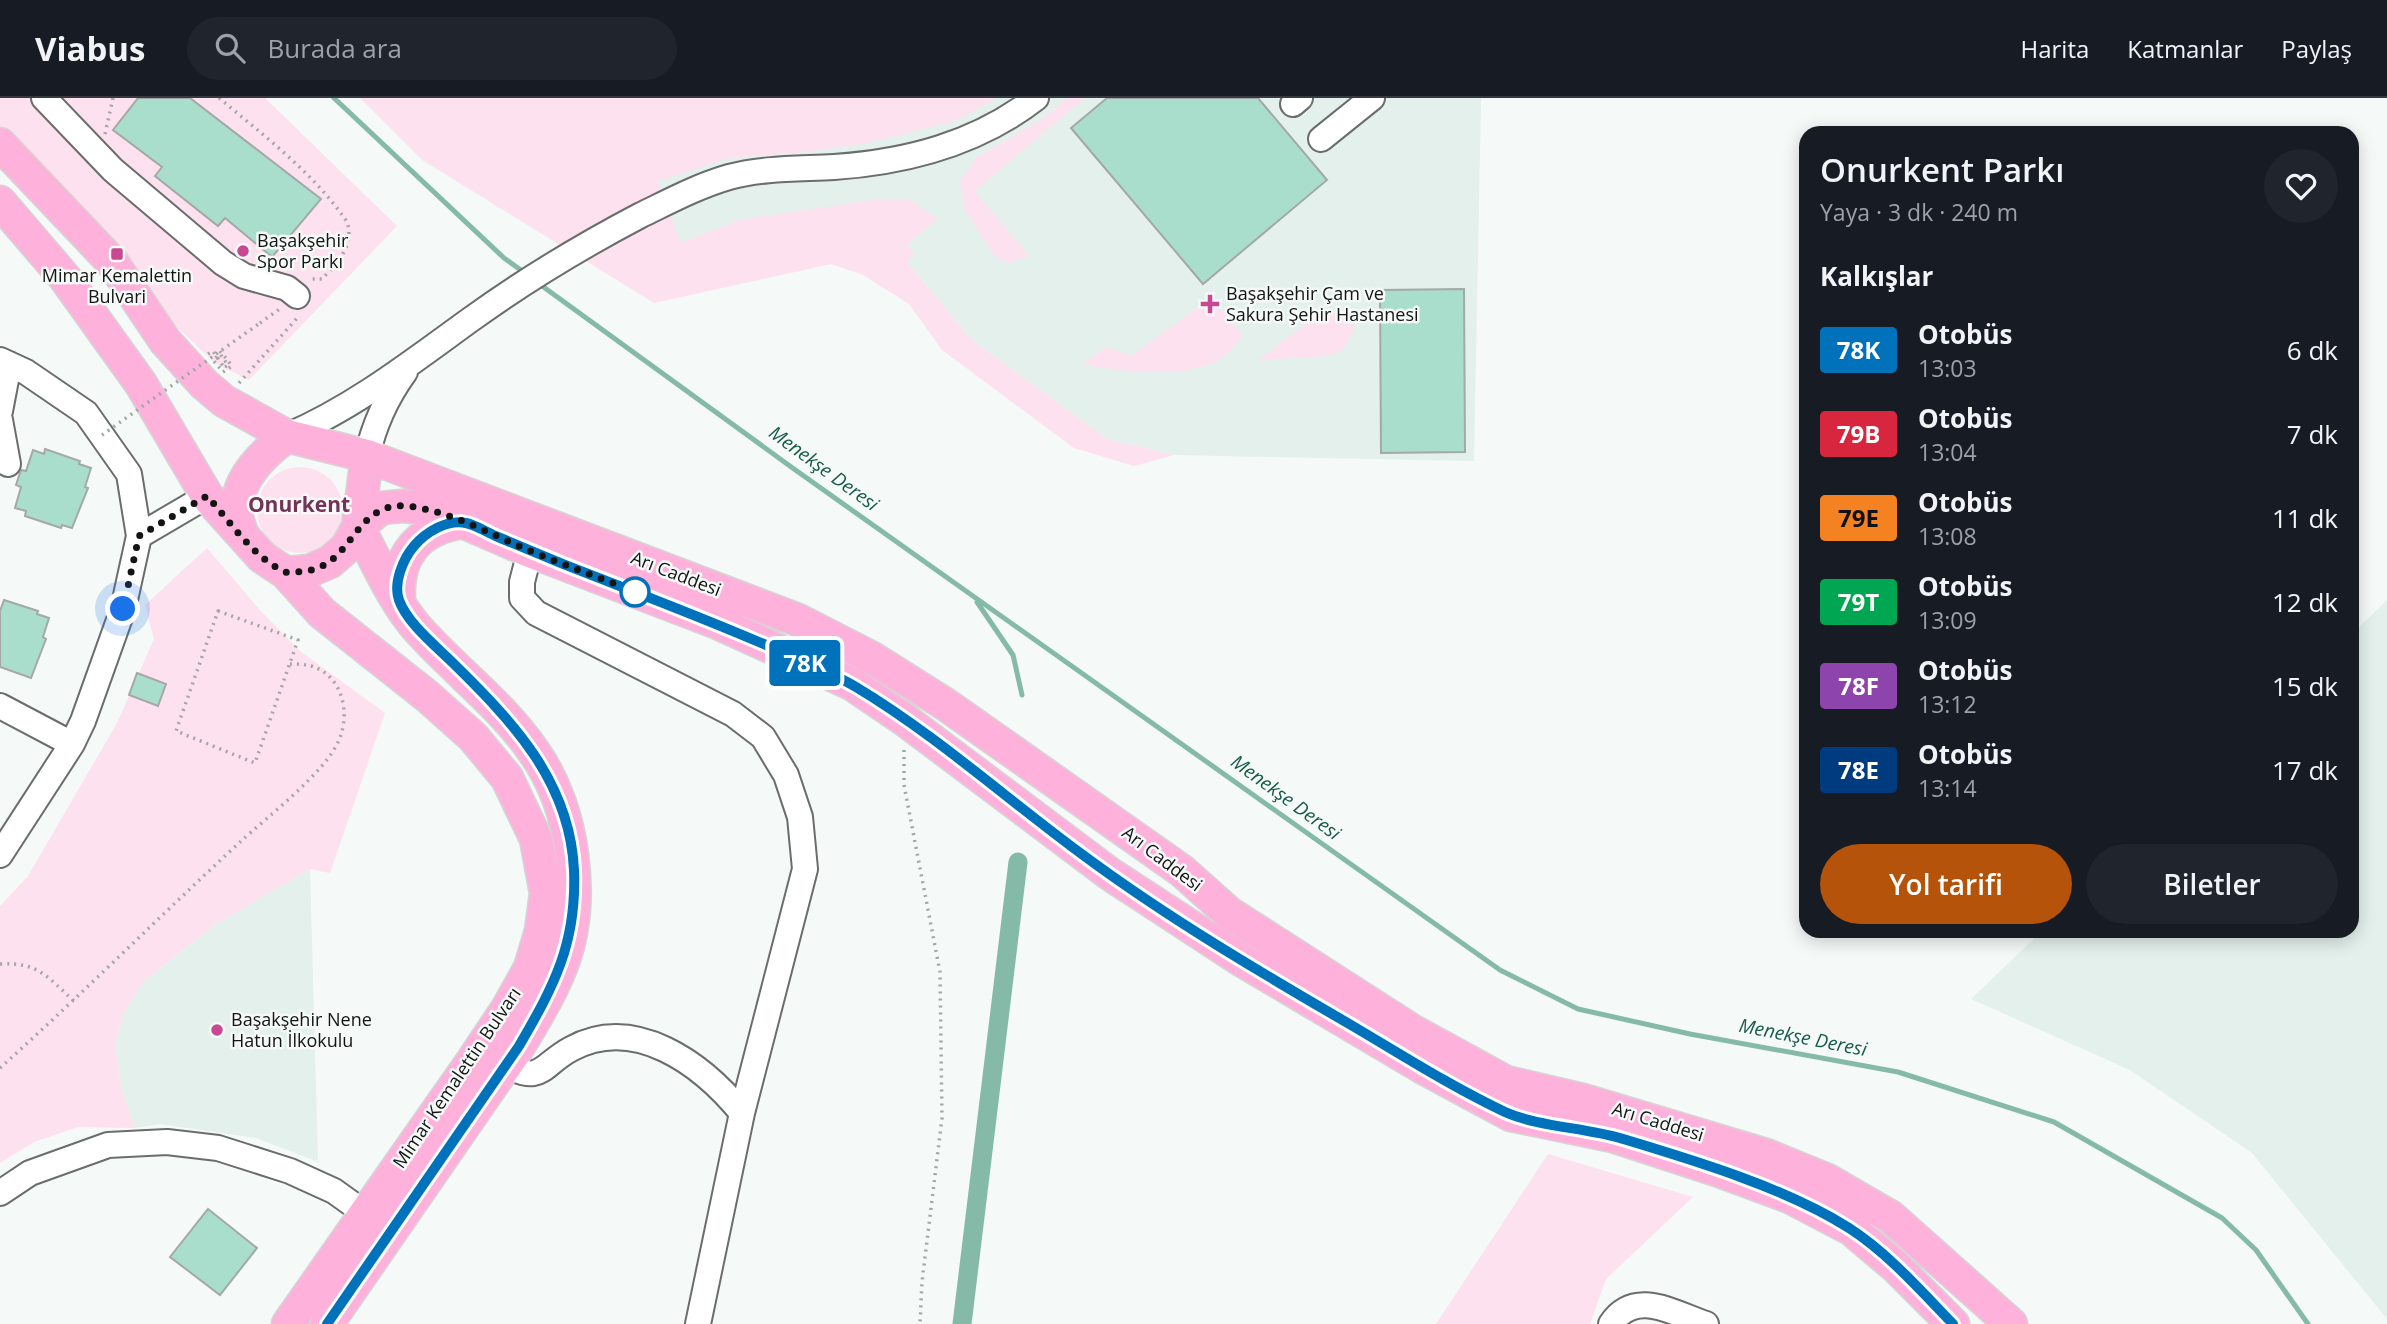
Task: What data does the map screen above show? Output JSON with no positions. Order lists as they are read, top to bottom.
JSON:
{
  "streets": {
    "main road": ["Arı Caddesi", "Mimar Kemalettin Bulvarı"]
  },
  "crossings": [
    ["Arı Caddesi", "Mimar Kemalettin Bulvarı"]
  ],
  "districts": ["Onurkent"],
  "water": ["Menekşe Deresi"],
  "places": {
    "other": ["Başakşehir Spor Parkı", "Başakşehir Nene Hatun İlkokulu"],
    "transit": ["Mimar Kemalettin Bulvari"],
    "health": ["Başakşehir Çam ve Sakura Şehir Hastanesi"]
  },
  "lines": ["bus line 78K"],
  "page": {
    "header": "Viabus",
    "search": "Burada ara",
    "nav": ["Harita", "Katmanlar", "Paylaş"],
    "on_map": "78K",
    "heading": [
      ["Onurkent Parkı", "Yaya · 3 dk · 240 m"],
      "Kalkışlar"
    ],
    "list": [
      {
        "mark": "78K",
        "name": "Otobüs",
        "note": "13:03",
        "value": "6 dk"
      },
      {
        "mark": "79B",
        "name": "Otobüs",
        "note": "13:04",
        "value": "7 dk"
      },
      {
        "mark": "79E",
        "name": "Otobüs",
        "note": "13:08",
        "value": "11 dk"
      },
      {
        "mark": "79T",
        "name": "Otobüs",
        "note": "13:09",
        "value": "12 dk"
      },
      {
        "mark": "78F",
        "name": "Otobüs",
        "note": "13:12",
        "value": "15 dk"
      },
      {
        "mark": "78E",
        "name": "Otobüs",
        "note": "13:14",
        "value": "17 dk"
      }
    ],
    "buttons": ["Yol tarifi", "Biletler"]
  }
}
